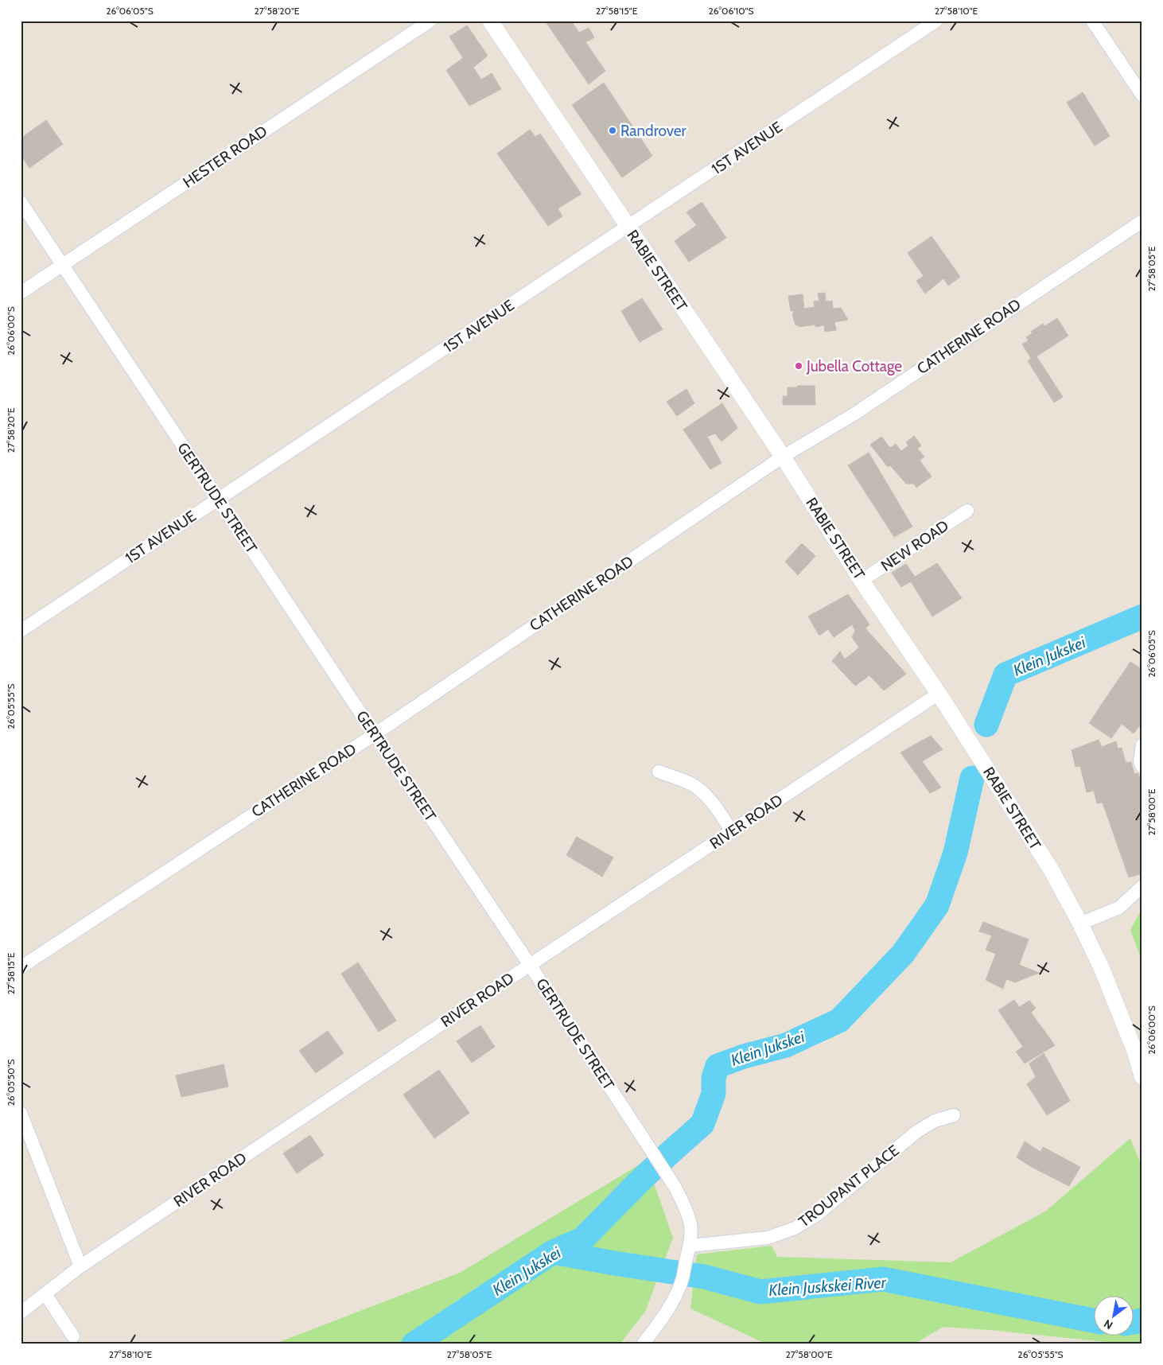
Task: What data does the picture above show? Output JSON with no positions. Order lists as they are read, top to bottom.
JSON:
{
  "streets": {
    "street": [
      "1ST AVENUE",
      "HESTER ROAD",
      "RABIE STREET",
      "CATHERINE ROAD",
      "GERTRUDE STREET",
      "NEW ROAD",
      "RIVER ROAD",
      "TROUPANT PLACE"
    ]
  },
  "crossings": [
    ["1ST AVENUE", "RABIE STREET"],
    ["1ST AVENUE", "GERTRUDE STREET"],
    ["HESTER ROAD", "GERTRUDE STREET"],
    ["RABIE STREET", "CATHERINE ROAD"],
    ["RABIE STREET", "NEW ROAD"],
    ["RABIE STREET", "RIVER ROAD"],
    ["CATHERINE ROAD", "GERTRUDE STREET"],
    ["GERTRUDE STREET", "RIVER ROAD"],
    ["GERTRUDE STREET", "TROUPANT PLACE"]
  ],
  "water": ["Klein Jukskei", "Klein Juskskei River"],
  "places": ["Randrover", "Jubella Cottage"],
  "north": "bottom left",
  "coordinates": [
    "26°06'05\"S",
    "27°58'20\"E",
    "27°58'15\"E",
    "26°06'10\"S",
    "27°58'10\"E",
    "27°58'05\"E",
    "26°06'00\"S",
    "26°05'55\"S",
    "27°58'00\"E",
    "26°05'50\"S"
  ]
}
